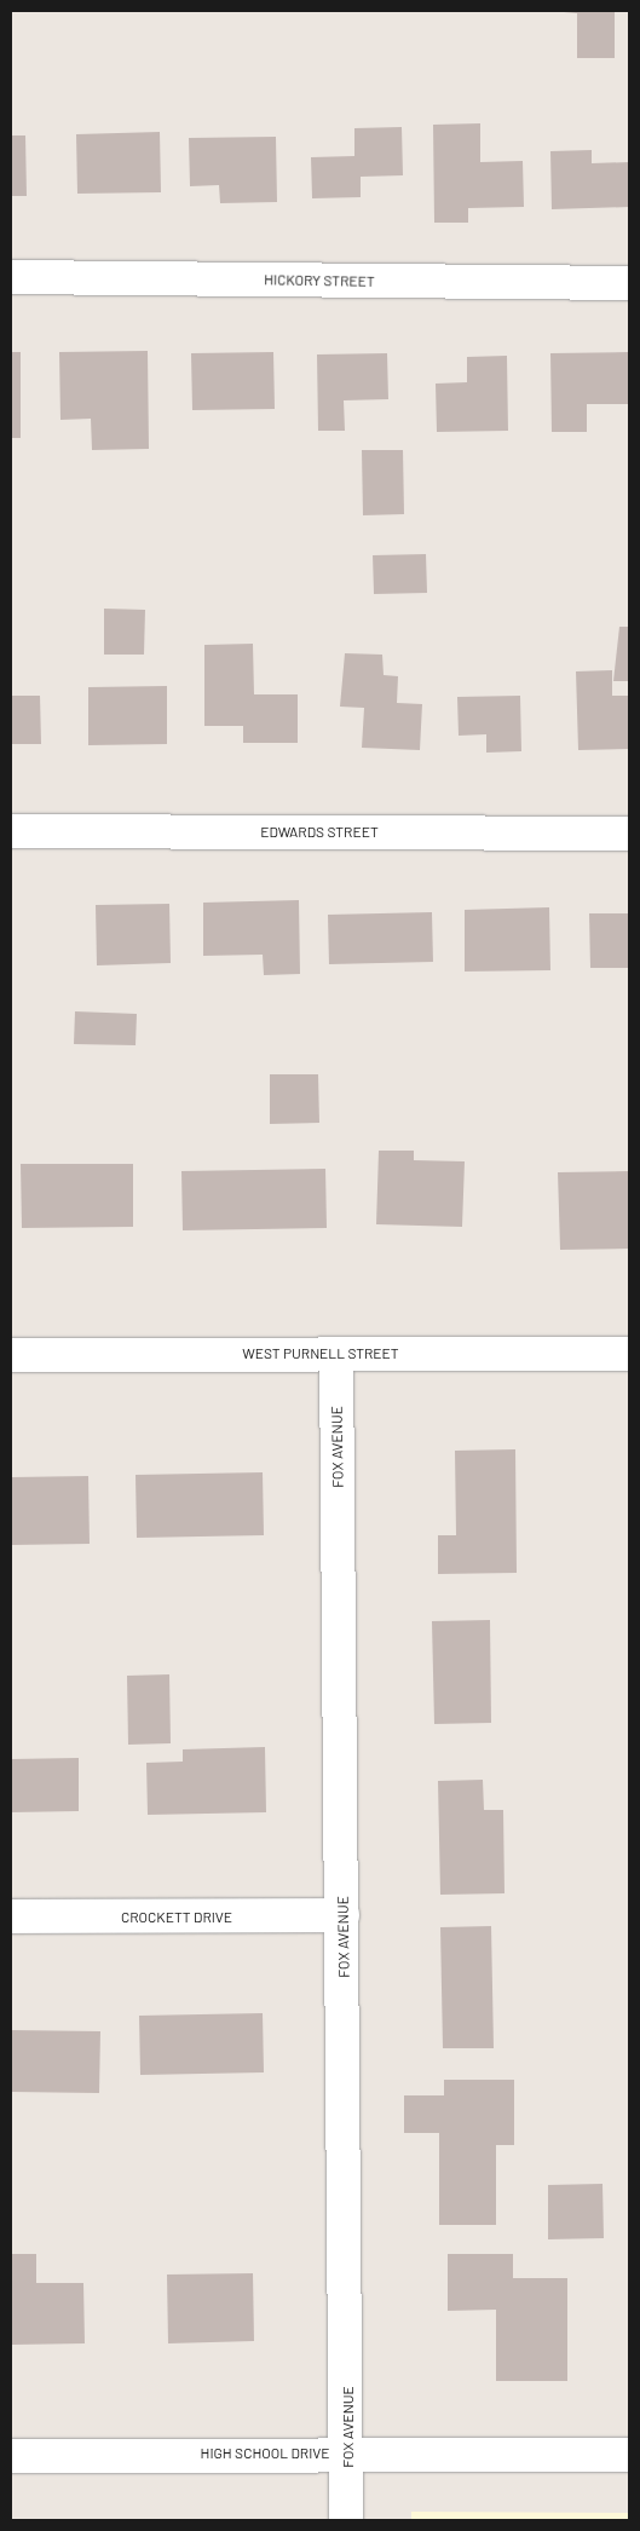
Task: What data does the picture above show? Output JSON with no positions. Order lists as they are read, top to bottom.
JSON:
{
  "streets": {
    "street": [
      "HICKORY STREET",
      "EDWARDS STREET",
      "WEST PURNELL STREET",
      "FOX AVENUE",
      "CROCKETT DRIVE",
      "HIGH SCHOOL DRIVE"
    ]
  },
  "crossings": [
    ["WEST PURNELL STREET", "FOX AVENUE"],
    ["FOX AVENUE", "CROCKETT DRIVE"],
    ["FOX AVENUE", "HIGH SCHOOL DRIVE"]
  ]
}
